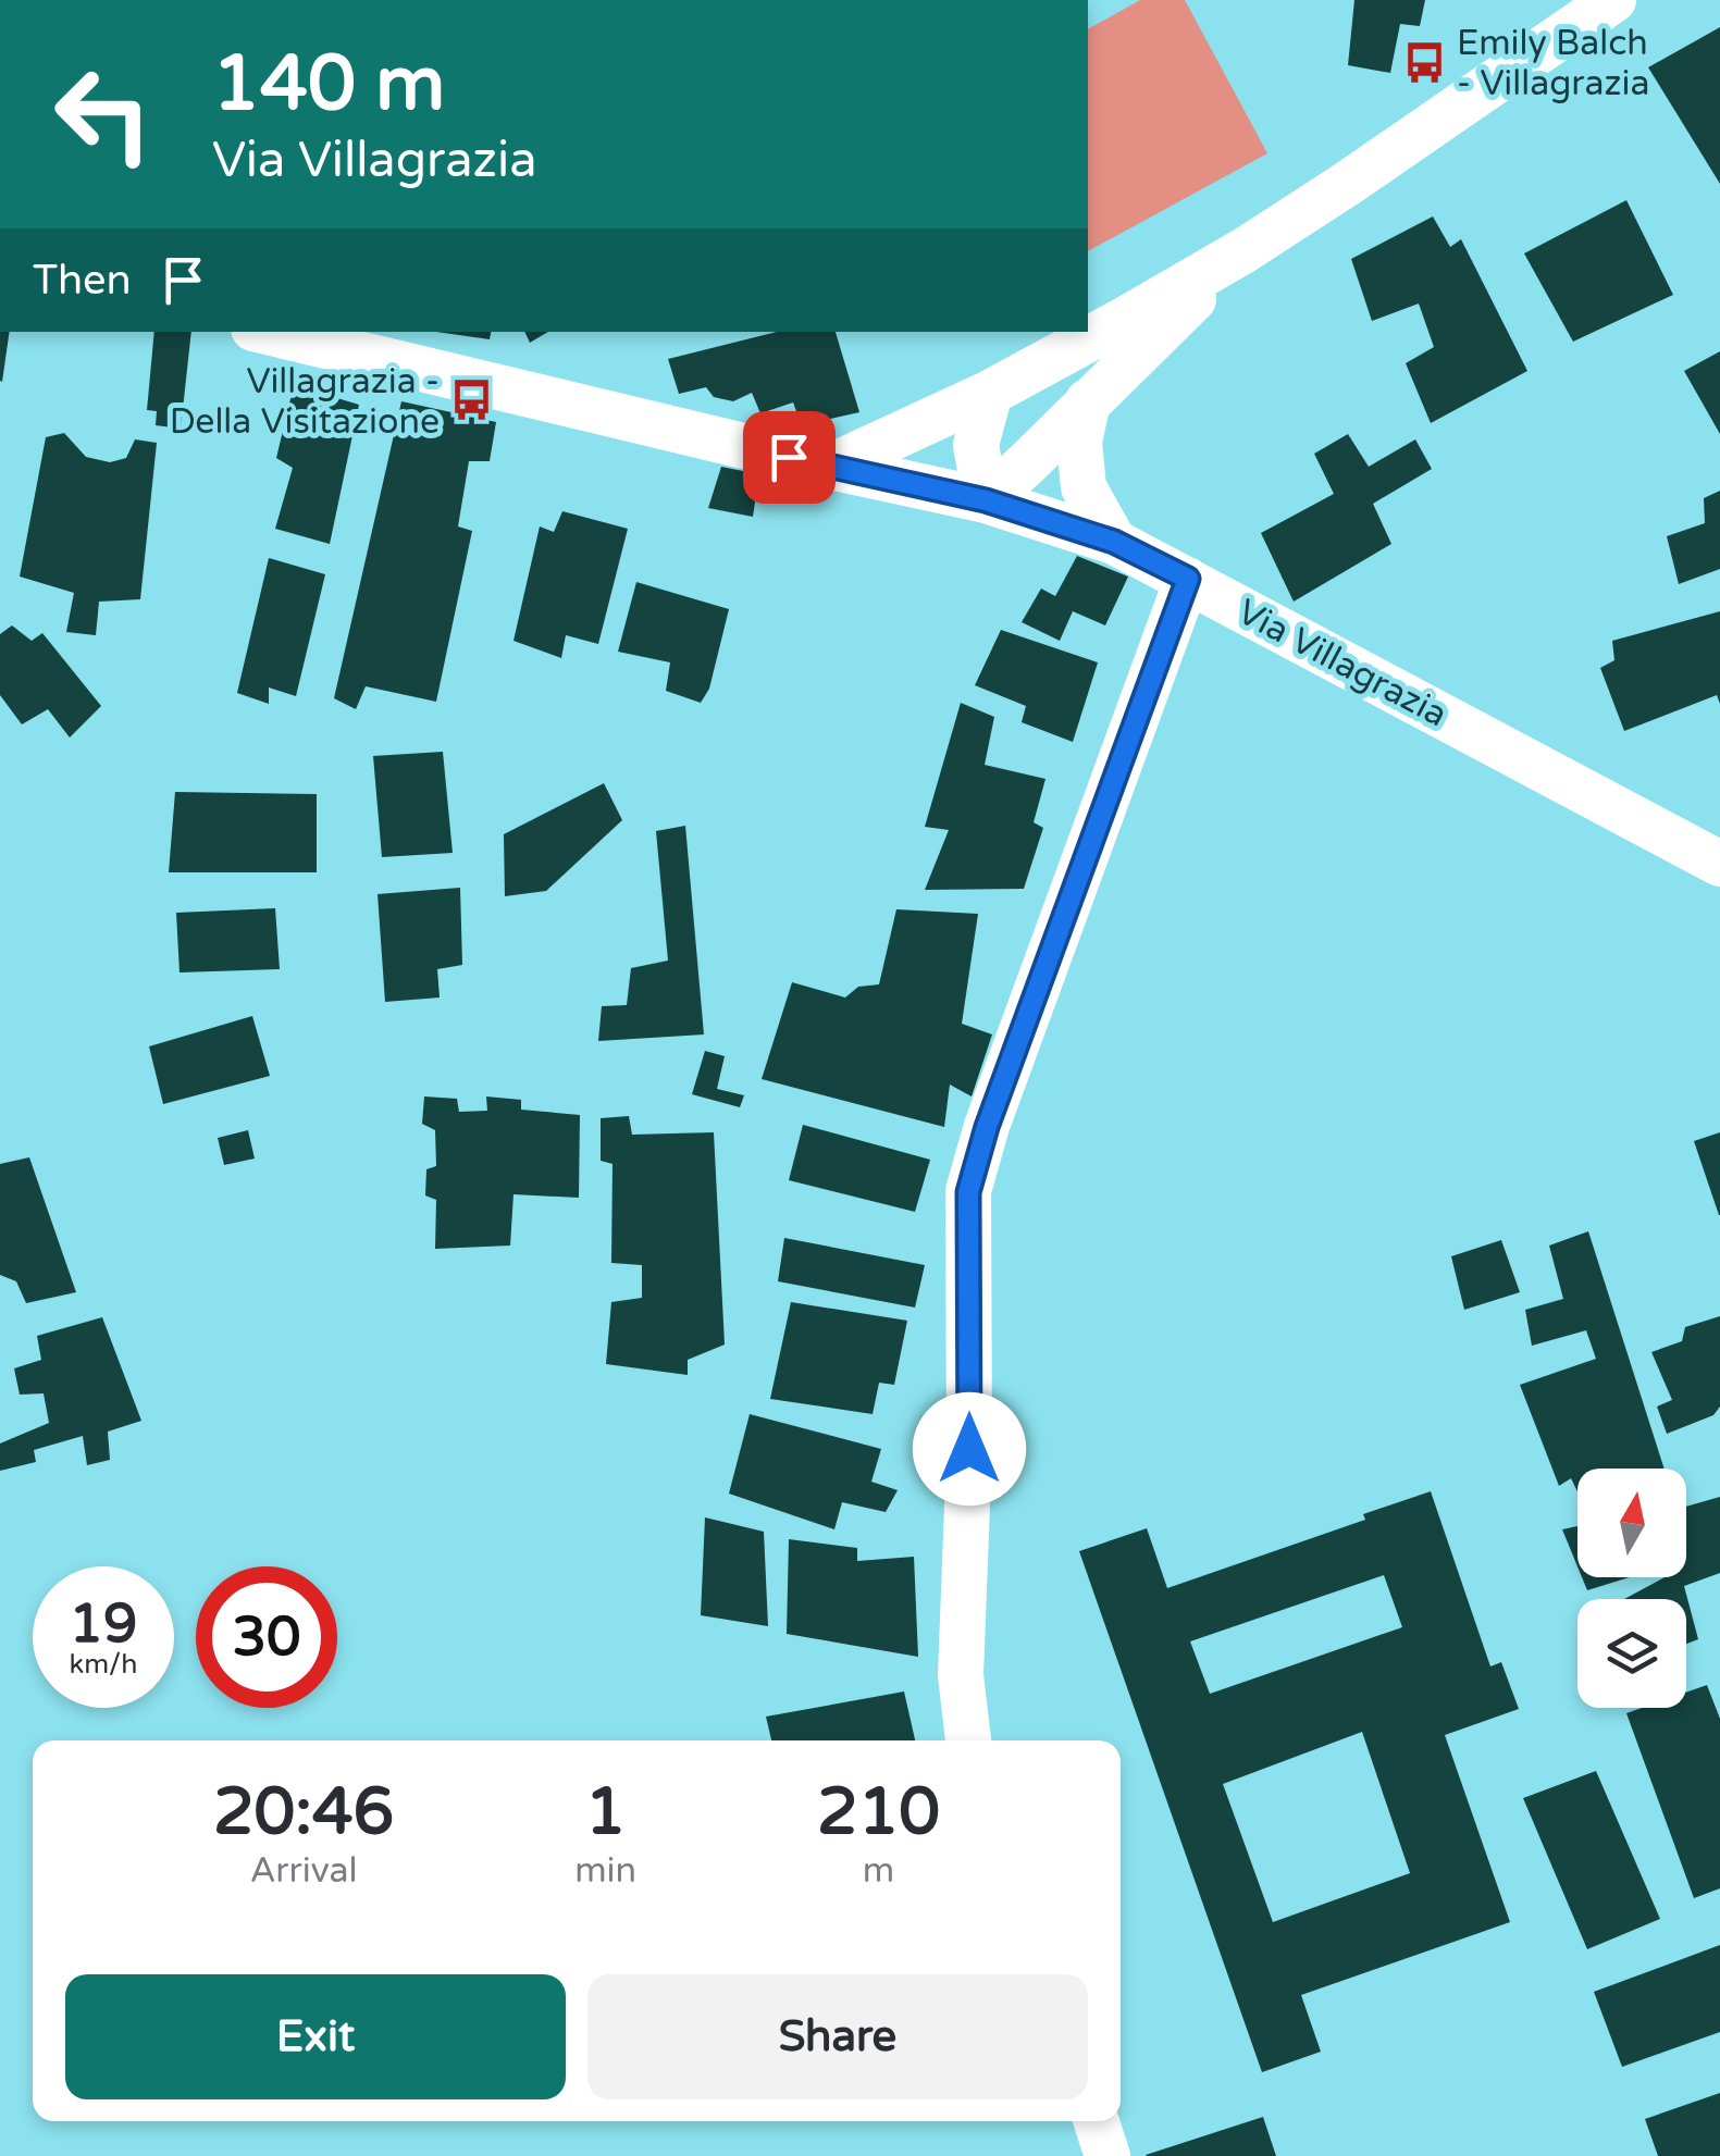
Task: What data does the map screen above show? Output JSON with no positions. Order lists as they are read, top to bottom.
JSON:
{
  "streets": {
    "street": ["Via Villagrazia"]
  },
  "places": {
    "bus stop": ["Emily Balch - Villagrazia", "Villagrazia - Della Visitazione"]
  },
  "north": "top",
  "page": {
    "turn": ["140 m", "Via Villagrazia"],
    "then": "Then",
    "speed": "19 km/h",
    "limit": "30",
    "eta": [
      "20:46",
      "Arrival",
      "1",
      "min",
      "210",
      "m"
    ],
    "buttons": ["Exit", "Share"]
  }
}
